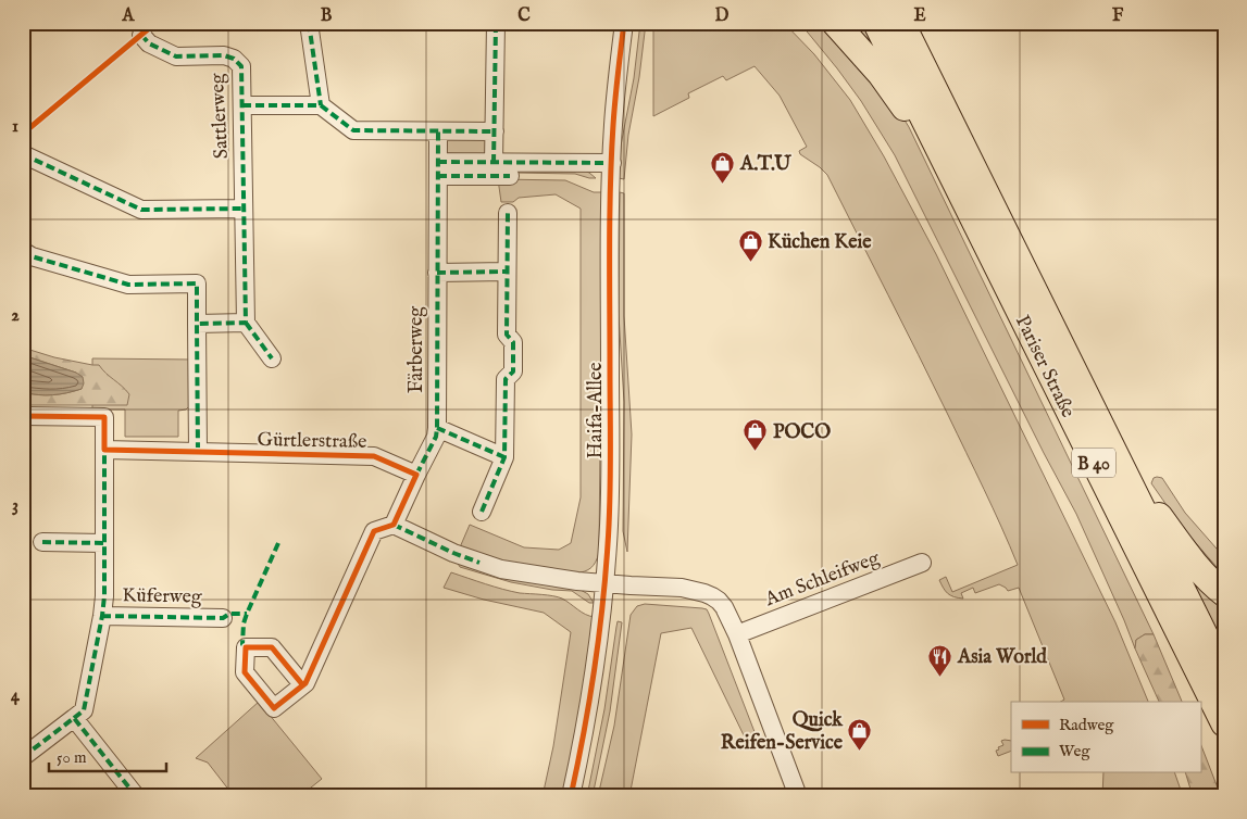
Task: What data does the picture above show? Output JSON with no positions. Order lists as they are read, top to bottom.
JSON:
{
  "streets": {
    "highway": ["Pariser Straße", "B 40"],
    "street": [
      "Sattlerweg",
      "Färberweg",
      "Haifa-Allee",
      "Gürtlerstraße",
      "Am Schleifweg",
      "Küferweg"
    ]
  },
  "crossings": [
    ["Färberweg", "Gürtlerstraße"],
    ["Gürtlerstraße", "Küferweg"]
  ],
  "places": {
    "shop": [
      "A.T.U",
      "Küchen Keie",
      "POCO",
      "Quick Reifen-Service"
    ],
    "restaurant": ["Asia World"]
  },
  "legend": ["Radweg", "Weg"],
  "scale_bar": "50 m",
  "grid": {
    "columns": [
      "A",
      "B",
      "C",
      "D",
      "E",
      "F"
    ],
    "rows": [
      "1",
      "2",
      "3",
      "4"
    ]
  }
}
